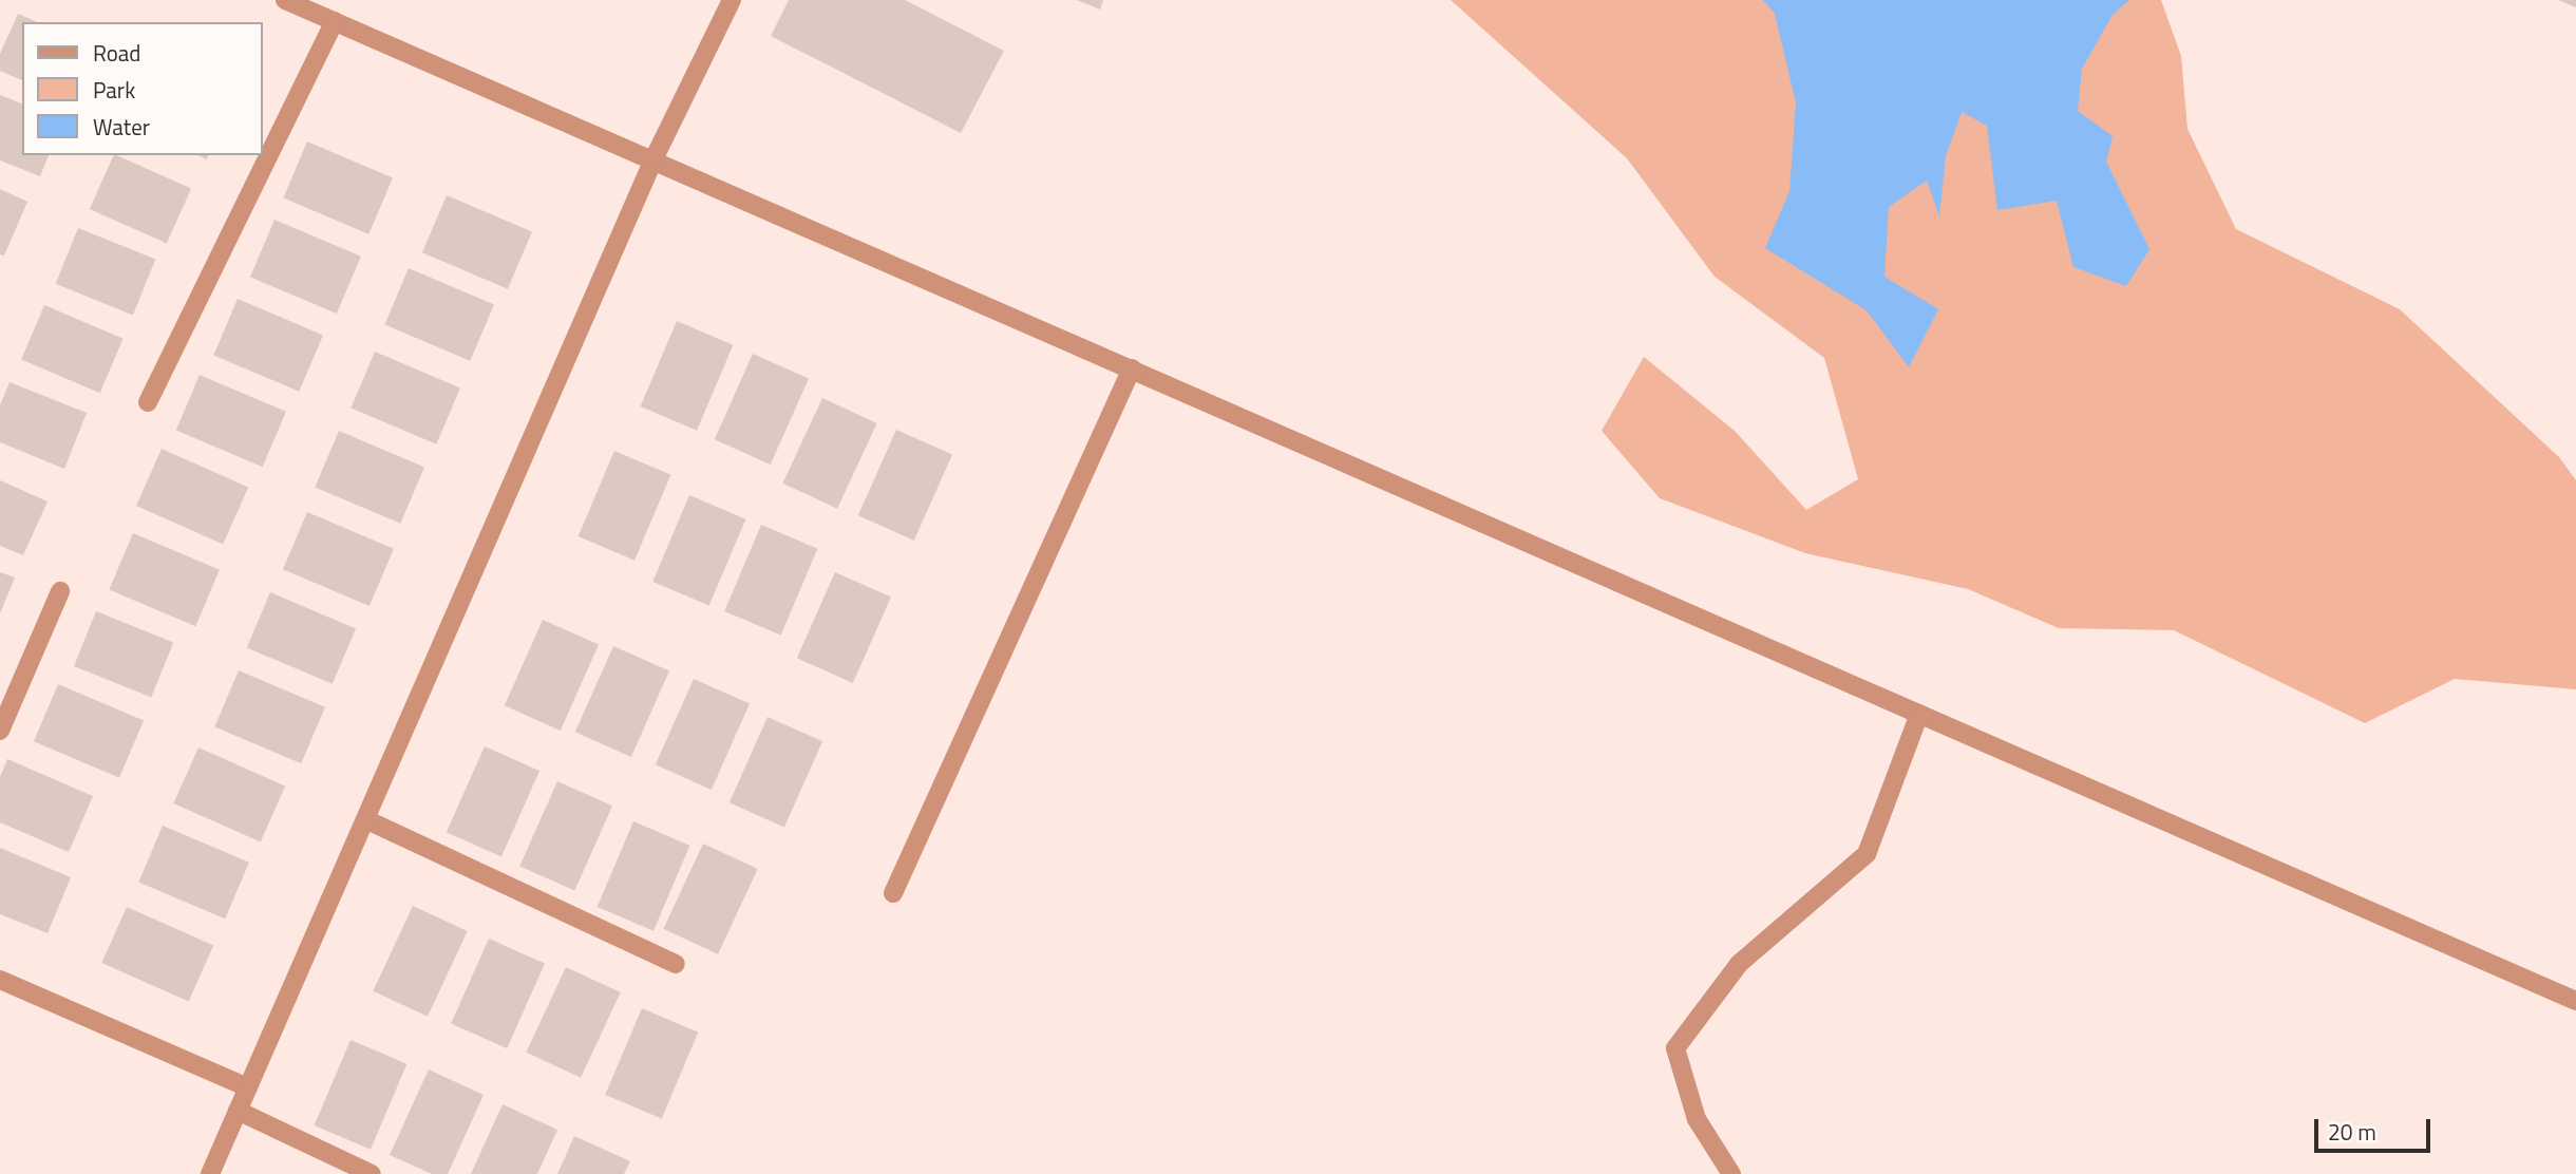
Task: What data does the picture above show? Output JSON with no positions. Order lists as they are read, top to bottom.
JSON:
{
  "legend": ["Road", "Park", "Water"],
  "scale_bar": "20 m"
}
